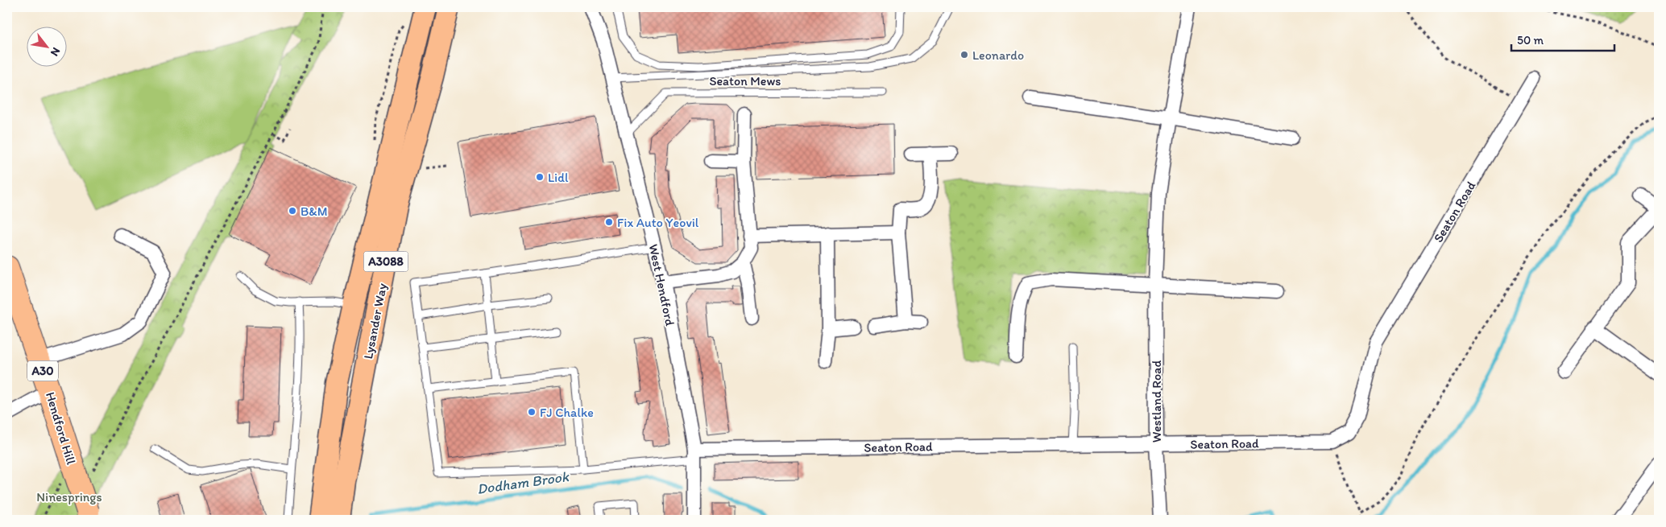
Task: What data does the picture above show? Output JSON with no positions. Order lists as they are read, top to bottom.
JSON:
{
  "streets": {
    "highway": ["A30", "Hendford Hill"],
    "main road": ["A3088", "Lysander Way"],
    "street": ["Seaton Road", "West Hendford", "Westland Road"],
    "lane": ["Seaton Mews"]
  },
  "crossings": [
    ["Seaton Mews", "West Hendford"],
    ["Seaton Road", "West Hendford"],
    ["Seaton Road", "Westland Road"]
  ],
  "water": ["Dodham Brook"],
  "parks": ["Ninesprings"],
  "places": [
    "Leonardo",
    "Lidl",
    "B&M",
    "Fix Auto Yeovil",
    "FJ Chalke"
  ],
  "scale_bar": "50 m",
  "north": "bottom right"
}
